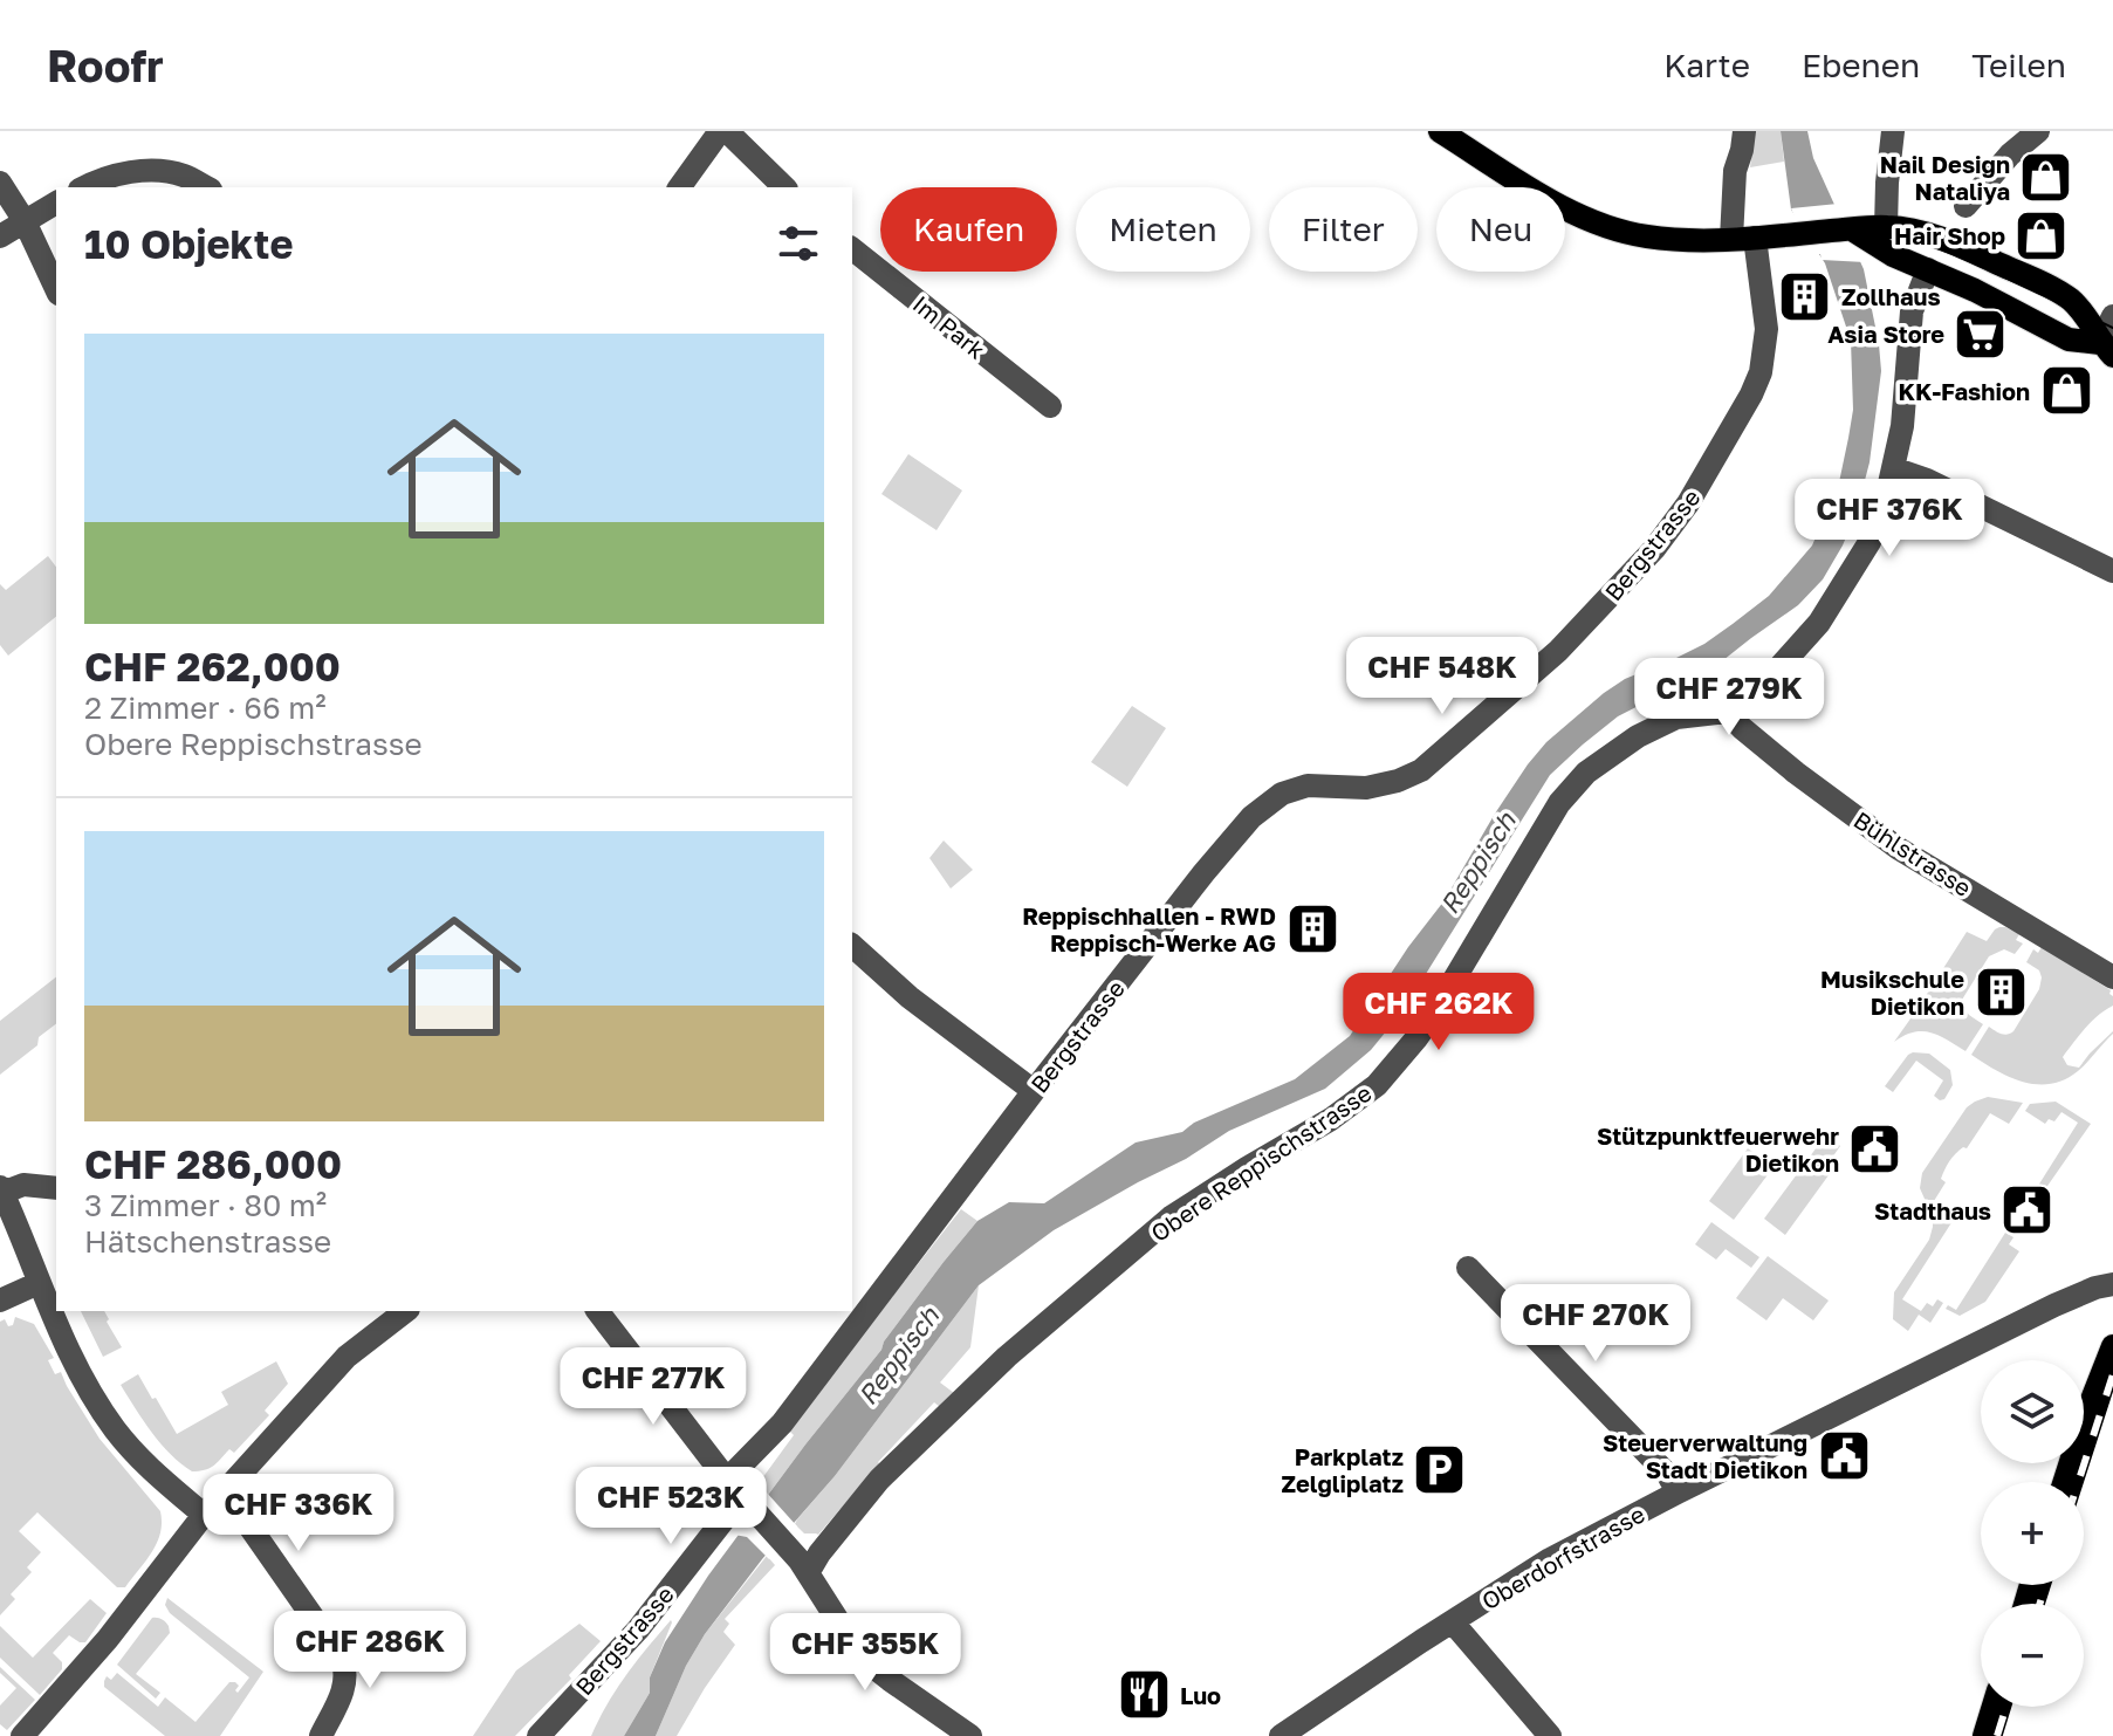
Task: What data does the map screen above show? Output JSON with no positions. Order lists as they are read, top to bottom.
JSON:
{
  "streets": {
    "street": [
      "Im Park",
      "Bergstrasse",
      "Bühlstrasse",
      "Obere Reppischstrasse",
      "Oberdorfstrasse"
    ]
  },
  "crossings": [
    ["Bühlstrasse", "Obere Reppischstrasse"]
  ],
  "water": ["Reppisch"],
  "places": {
    "shop": ["Nail Design Nataliya", "Hair Shop", "KK-Fashion"],
    "building": ["Zollhaus", "Reppischhallen - RWD Reppisch-Werke AG", "Musikschule Dietikon"],
    "supermarket": ["Asia Store"],
    "public building": ["Stützpunktfeuerwehr Dietikon", "Stadthaus", "Steuerverwaltung Stadt Dietikon"],
    "parking": ["Parkplatz Zelgliplatz"],
    "restaurant": ["Luo"]
  },
  "page": {
    "header": "Roofr",
    "nav": ["Karte", "Ebenen", "Teilen"],
    "chip": [
      "Kaufen",
      "Mieten",
      "Filter",
      "Neu"
    ],
    "heading": "10 Objekte",
    "list": [
      {
        "name": "CHF 262,000",
        "note": "2 Zimmer · 66 m² · Obere Reppischstrasse"
      },
      {
        "name": "CHF 286,000",
        "note": "3 Zimmer · 80 m² · Hätschenstrasse"
      }
    ],
    "price": [
      "CHF 376K",
      "CHF 548K",
      "CHF 279K",
      "CHF 262K",
      "CHF 270K",
      "CHF 277K",
      "CHF 523K",
      "CHF 336K",
      "CHF 286K",
      "CHF 355K"
    ],
    "map_buttons": ["+", "−"]
  }
}
